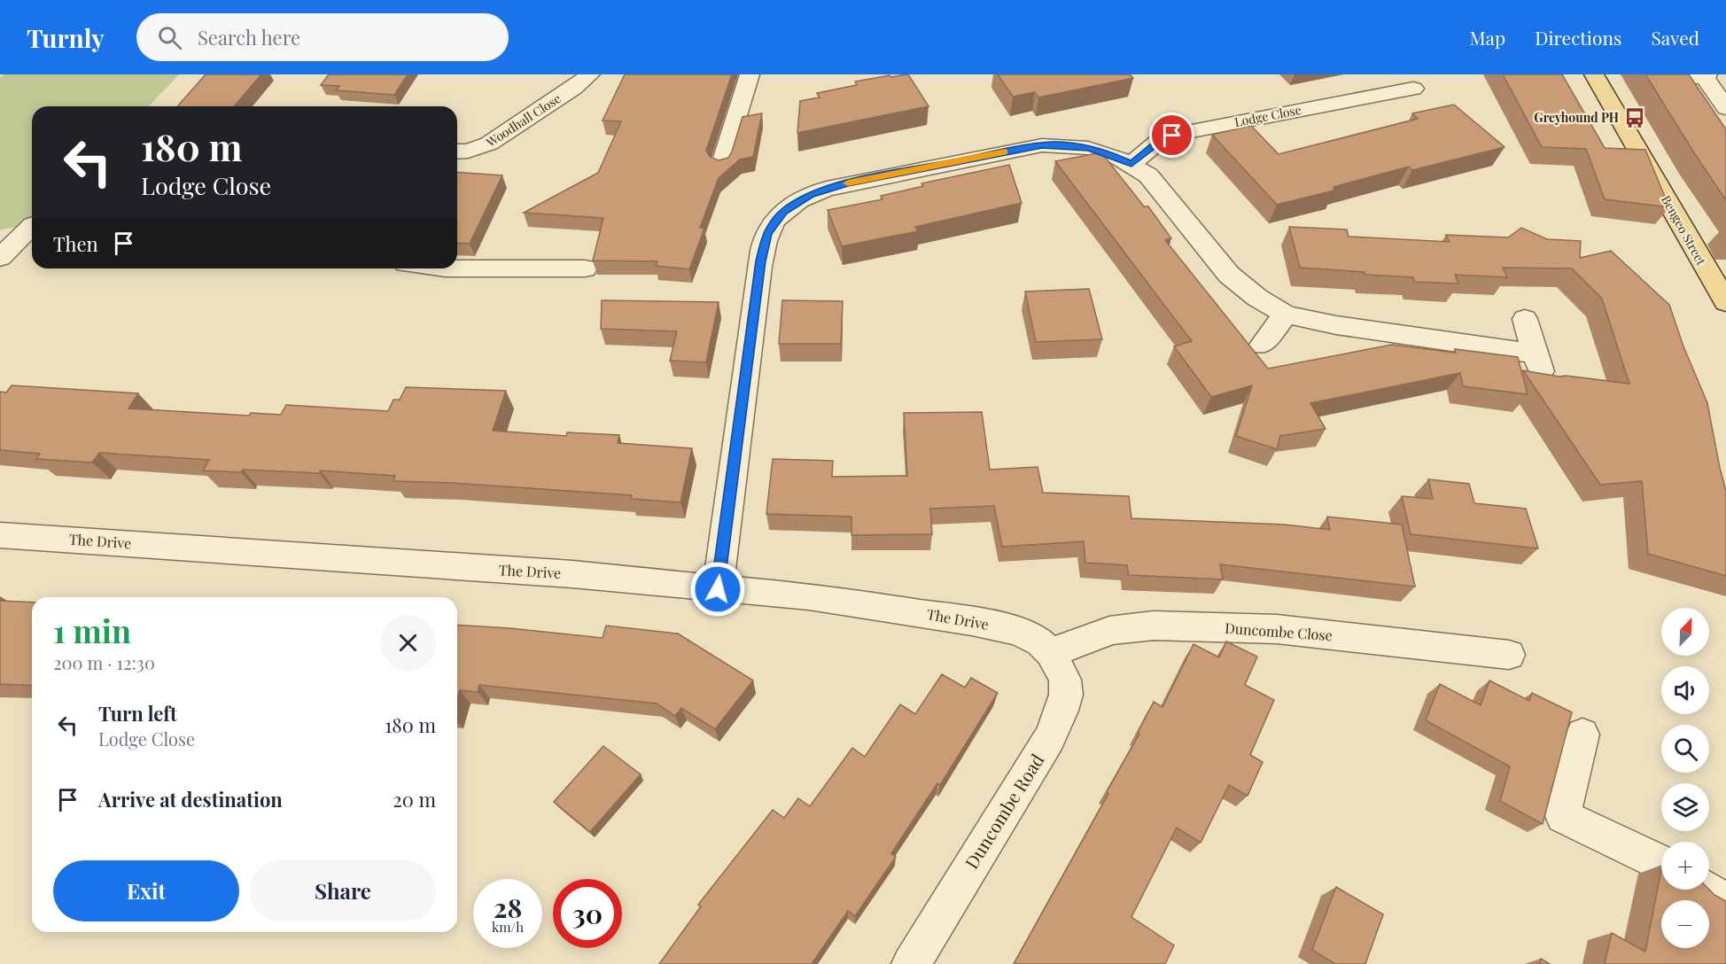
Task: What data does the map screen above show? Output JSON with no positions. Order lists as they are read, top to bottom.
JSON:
{
  "streets": {
    "main road": ["Bengeo Street"],
    "street": [
      "Lodge Close",
      "Woodhall Close",
      "The Drive",
      "Duncombe Close",
      "Duncombe Road"
    ]
  },
  "crossings": [
    ["The Drive", "Duncombe Close"],
    ["The Drive", "Duncombe Road"],
    ["Duncombe Close", "Duncombe Road"]
  ],
  "places": {
    "bus stop": ["Greyhound PH"]
  },
  "north": "top right",
  "page": {
    "header": "Turnly",
    "search": "Search here",
    "nav": ["Map", "Directions", "Saved"],
    "turn": ["180 m", "Lodge Close"],
    "then": "Then",
    "heading": ["1 min", "200 m · 12:30"],
    "map_buttons": ["+", "−"],
    "list": [
      {
        "name": "Turn left",
        "note": "Lodge Close",
        "value": "180 m"
      },
      {
        "name": "Arrive at destination",
        "value": "20 m"
      }
    ],
    "buttons": ["Exit", "Share"],
    "speed": "28 km/h",
    "limit": "30"
  }
}
